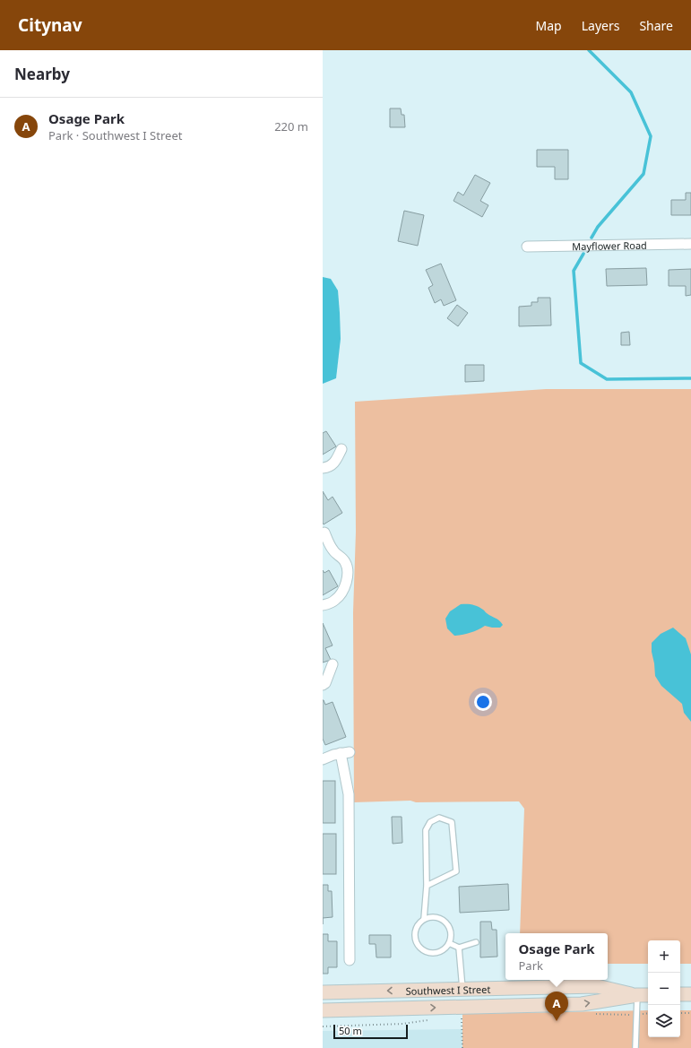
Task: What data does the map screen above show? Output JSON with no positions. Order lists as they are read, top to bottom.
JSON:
{
  "streets": {
    "main road": ["Southwest I Street"],
    "street": ["Mayflower Road"]
  },
  "scale_bar": "50 m",
  "page": {
    "header": "Citynav",
    "nav": ["Map", "Layers", "Share"],
    "heading": "Nearby",
    "list": [
      {
        "mark": "A",
        "name": "Osage Park",
        "note": "Park · Southwest I Street",
        "value": "220 m"
      }
    ],
    "popup": ["Osage Park", "Park"],
    "map_buttons": ["+", "−"],
    "pins": "A",
    "scale": "50 m"
  }
}
